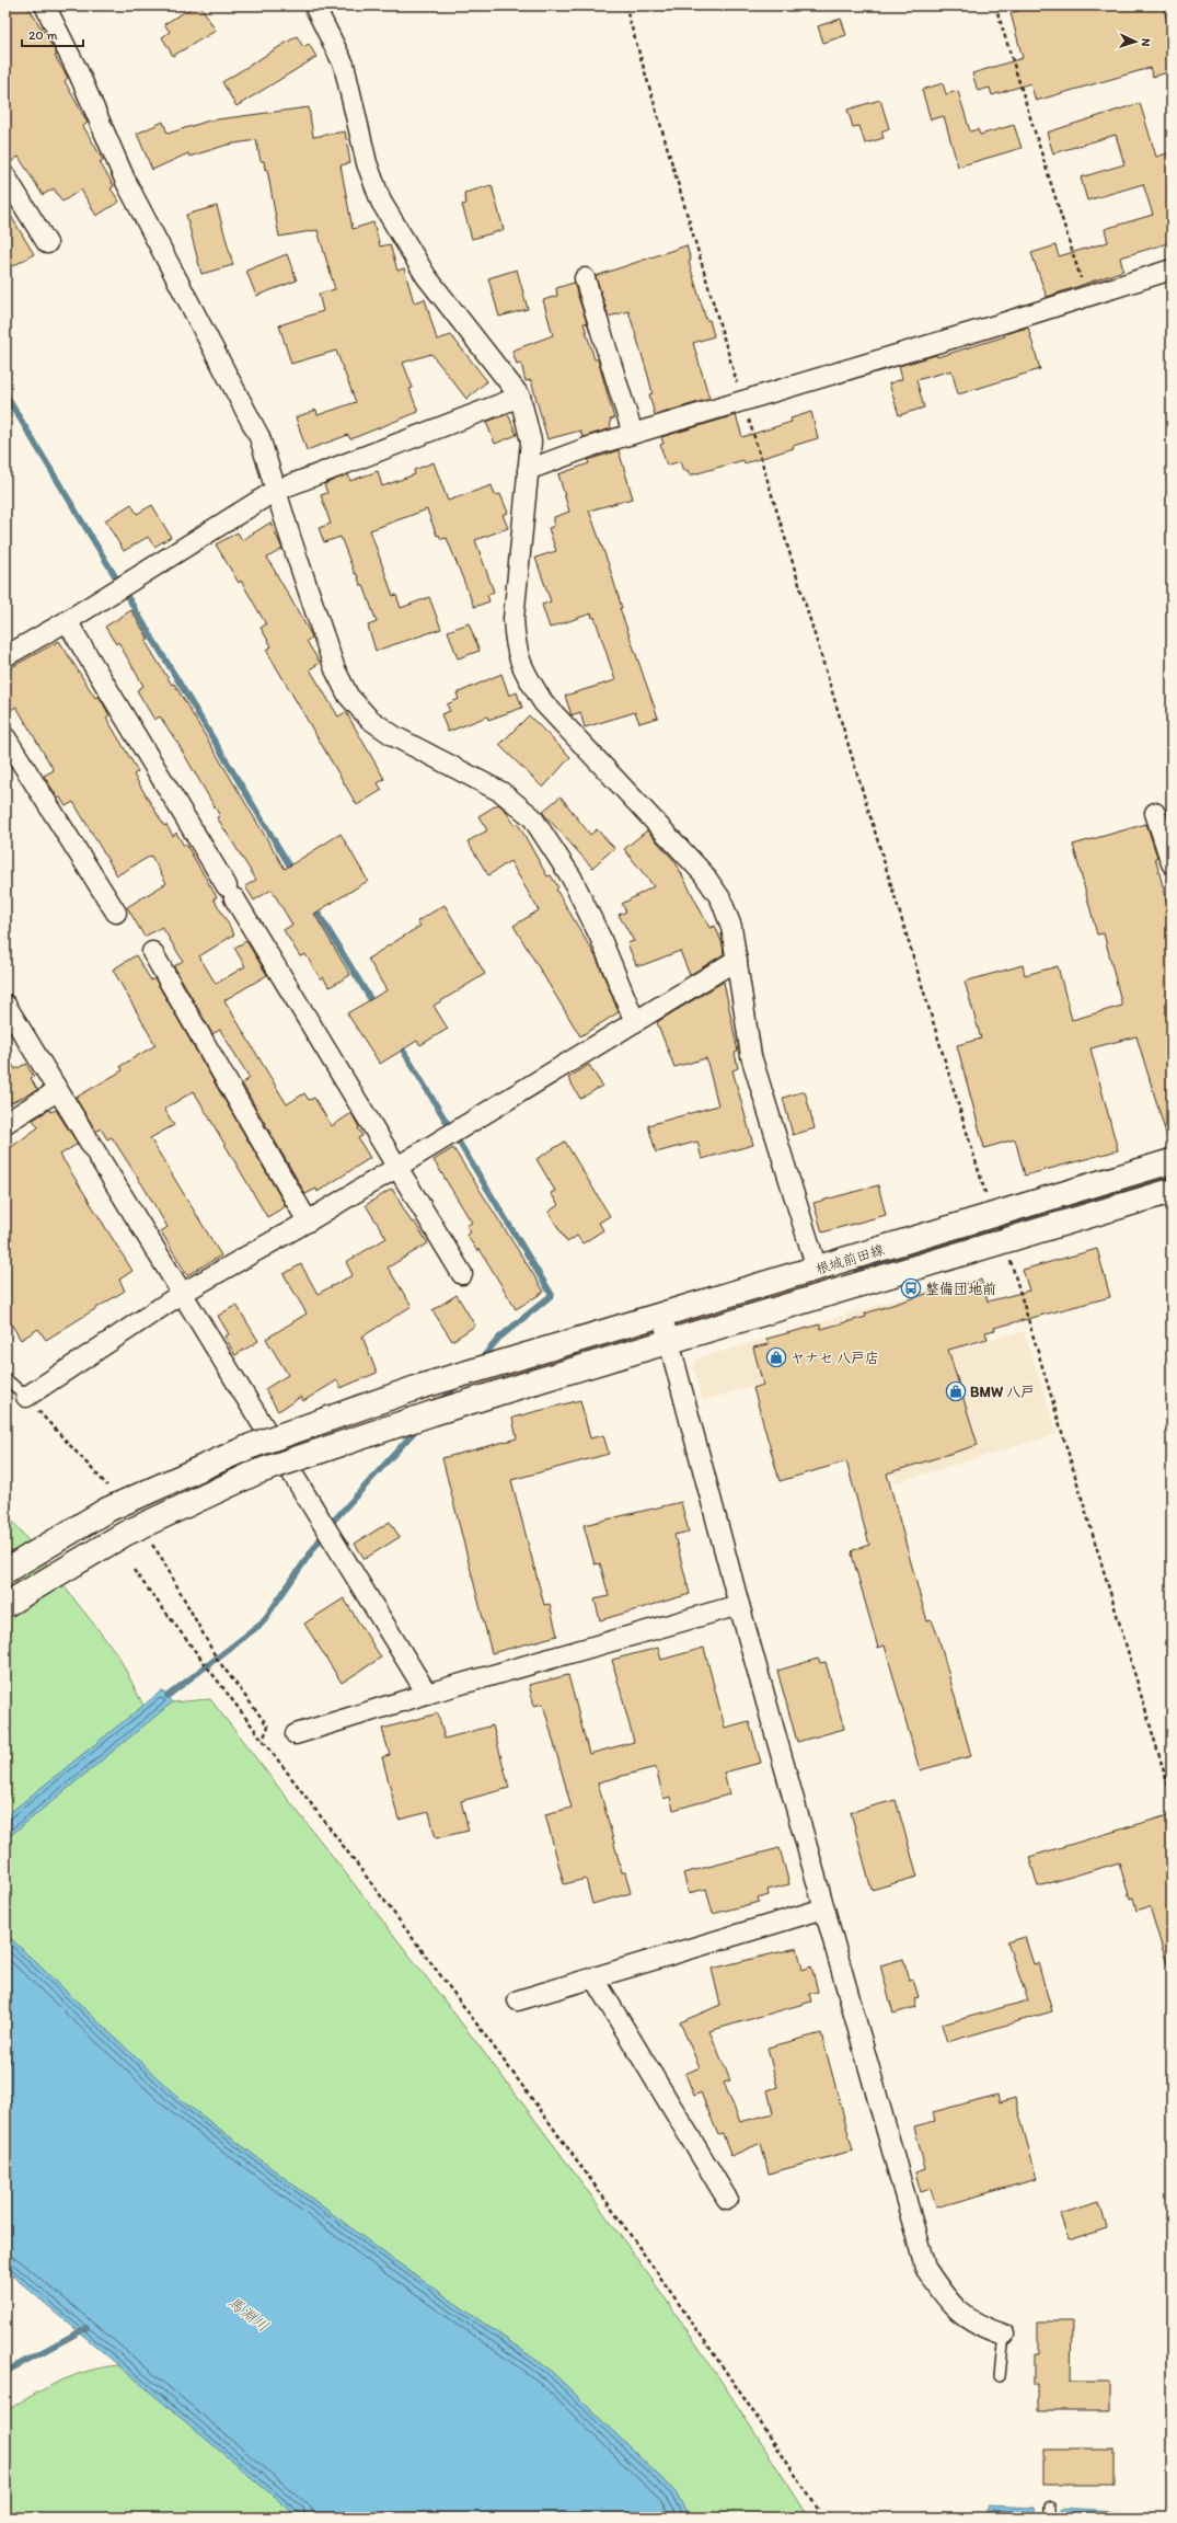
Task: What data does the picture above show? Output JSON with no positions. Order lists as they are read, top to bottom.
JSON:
{
  "streets": {
    "street": ["根城前田線"]
  },
  "water": ["馬淵川"],
  "places": {
    "bus stop": ["整備団地前"],
    "shop": ["ヤナセ 八戸店", "BMW 八戸"]
  },
  "scale_bar": "20 m",
  "north": "right"
}
